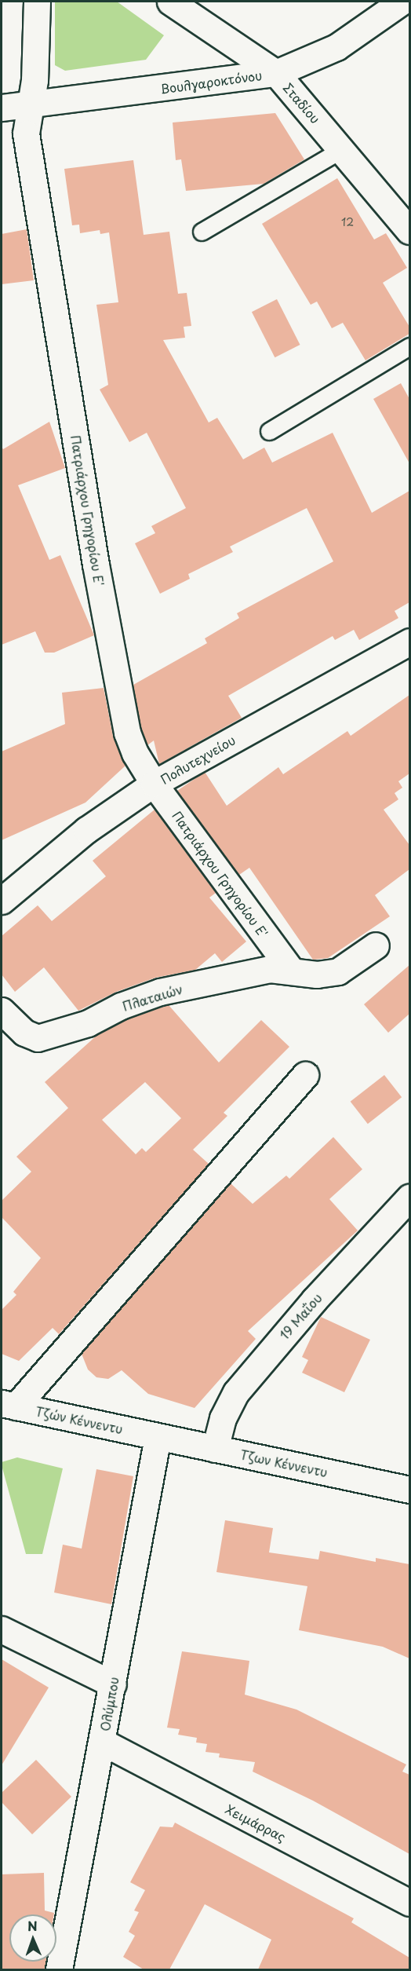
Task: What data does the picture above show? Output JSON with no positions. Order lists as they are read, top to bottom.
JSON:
{
  "streets": {
    "street": [
      "Βουλγαροκτόνου",
      "Σταδίου",
      "Πατριάρχου Γρηγορίου Ε'",
      "Πολυτεχνείου",
      "Πλαταιών",
      "19 Μαΐου",
      "Τζών Κέννεντυ",
      "Τζων Κέννεντυ",
      "Ολύμπου",
      "Χειμάρρας"
    ]
  },
  "crossings": [
    ["Βουλγαροκτόνου", "Σταδίου"],
    ["Βουλγαροκτόνου", "Πατριάρχου Γρηγορίου Ε'"],
    ["Πατριάρχου Γρηγορίου Ε'", "Πολυτεχνείου"],
    ["Πατριάρχου Γρηγορίου Ε'", "Πλαταιών"],
    ["19 Μαΐου", "Τζων Κέννεντυ"],
    ["Τζών Κέννεντυ", "Τζων Κέννεντυ"],
    ["Τζών Κέννεντυ", "Ολύμπου"],
    ["Τζων Κέννεντυ", "Ολύμπου"],
    ["Ολύμπου", "Χειμάρρας"]
  ],
  "house_numbers": ["12"],
  "north": "top"
}
